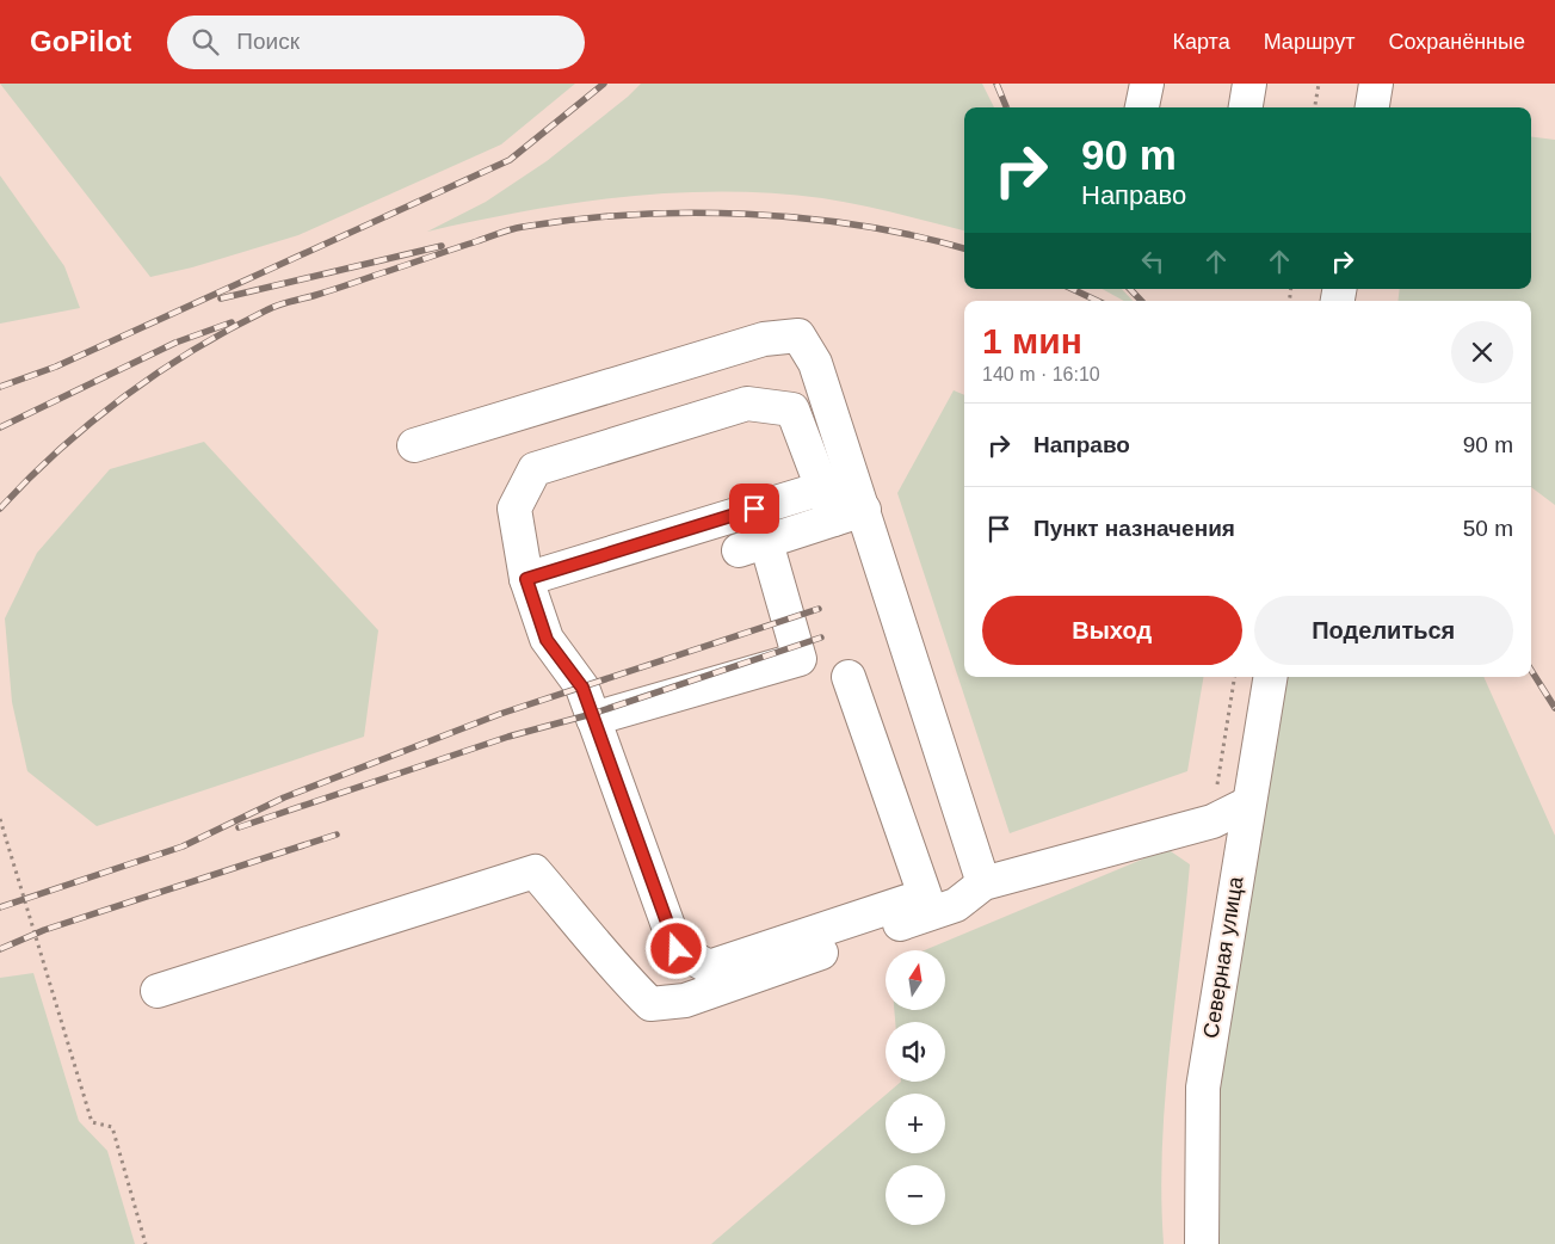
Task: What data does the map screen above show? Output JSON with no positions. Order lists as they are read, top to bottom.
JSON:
{
  "streets": {
    "street": ["Северная улица"]
  },
  "north": "top",
  "page": {
    "header": "GoPilot",
    "search": "Поиск",
    "nav": ["Карта", "Маршрут", "Сохранённые"],
    "turn": ["90 m", "Направо"],
    "heading": ["1 мин", "140 m · 16:10"],
    "list": [
      {
        "name": "Направо",
        "value": "90 m"
      },
      {
        "name": "Пункт назначения",
        "value": "50 m"
      }
    ],
    "buttons": ["Выход", "Поделиться"],
    "map_buttons": ["+", "−"]
  }
}
